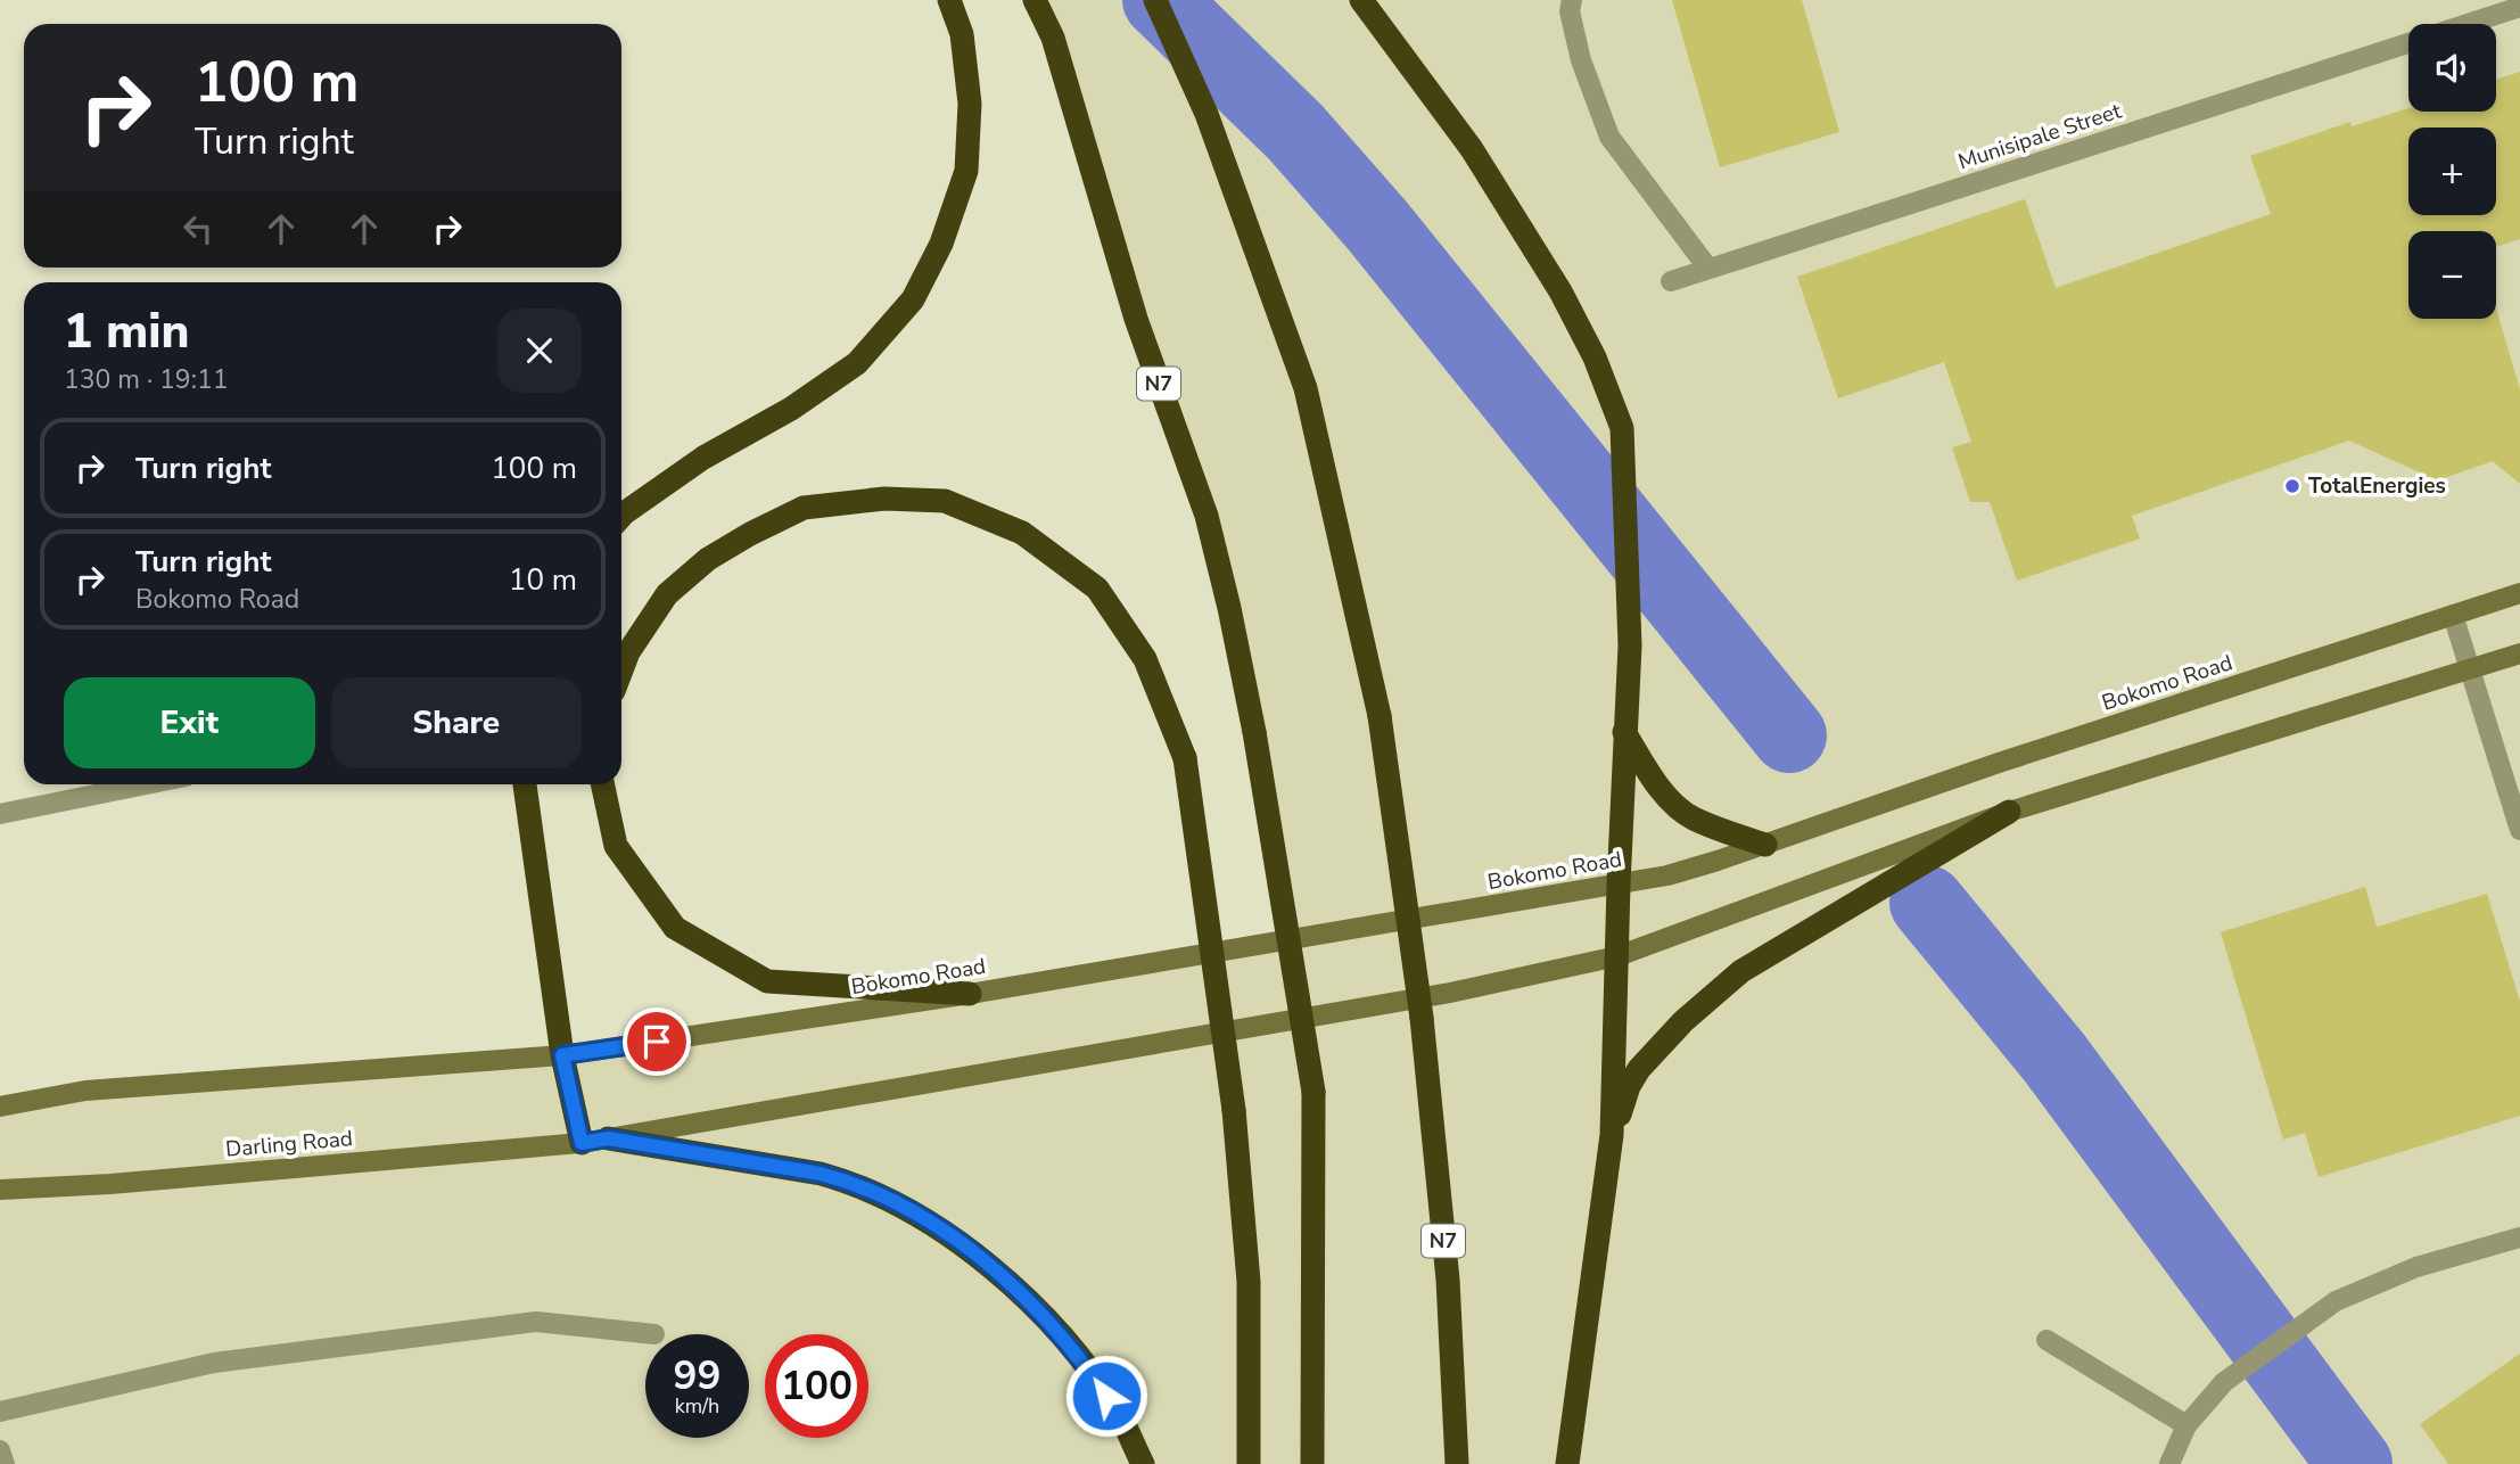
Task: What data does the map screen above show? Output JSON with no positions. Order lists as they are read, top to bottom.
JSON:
{
  "streets": {
    "highway": ["N7"],
    "main road": ["Bokomo Road", "Darling Road"],
    "street": ["Munisipale Street"]
  },
  "places": ["TotalEnergies"],
  "page": {
    "map_buttons": ["+", "−"],
    "turn": ["100 m", "Turn right"],
    "heading": ["1 min", "130 m · 19:11"],
    "list": [
      {
        "name": "Turn right",
        "value": "100 m"
      },
      {
        "name": "Turn right",
        "note": "Bokomo Road",
        "value": "10 m"
      }
    ],
    "buttons": ["Exit", "Share"],
    "speed": "99 km/h",
    "limit": "100"
  }
}
